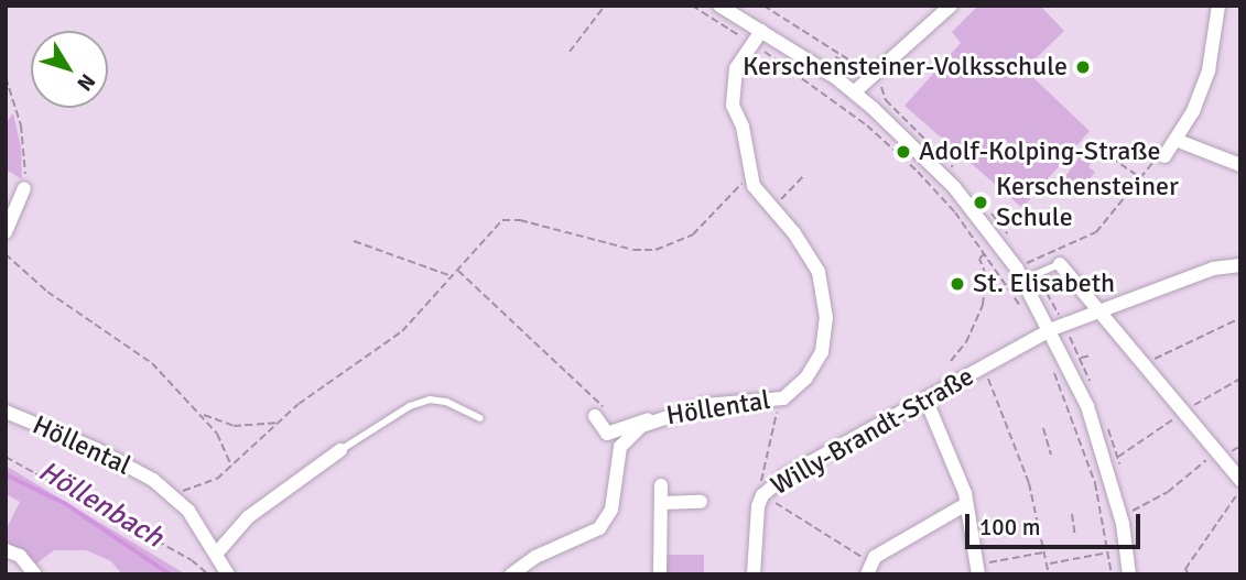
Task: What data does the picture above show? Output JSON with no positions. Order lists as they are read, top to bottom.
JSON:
{
  "streets": {
    "street": ["Höllental", "Willy-Brandt-Straße"]
  },
  "water": ["Höllenbach"],
  "places": [
    "Kerschensteiner-Volksschule",
    "Adolf-Kolping-Straße",
    "Kerschensteiner Schule",
    "St. Elisabeth"
  ],
  "scale_bar": "100 m",
  "north": "bottom right"
}
